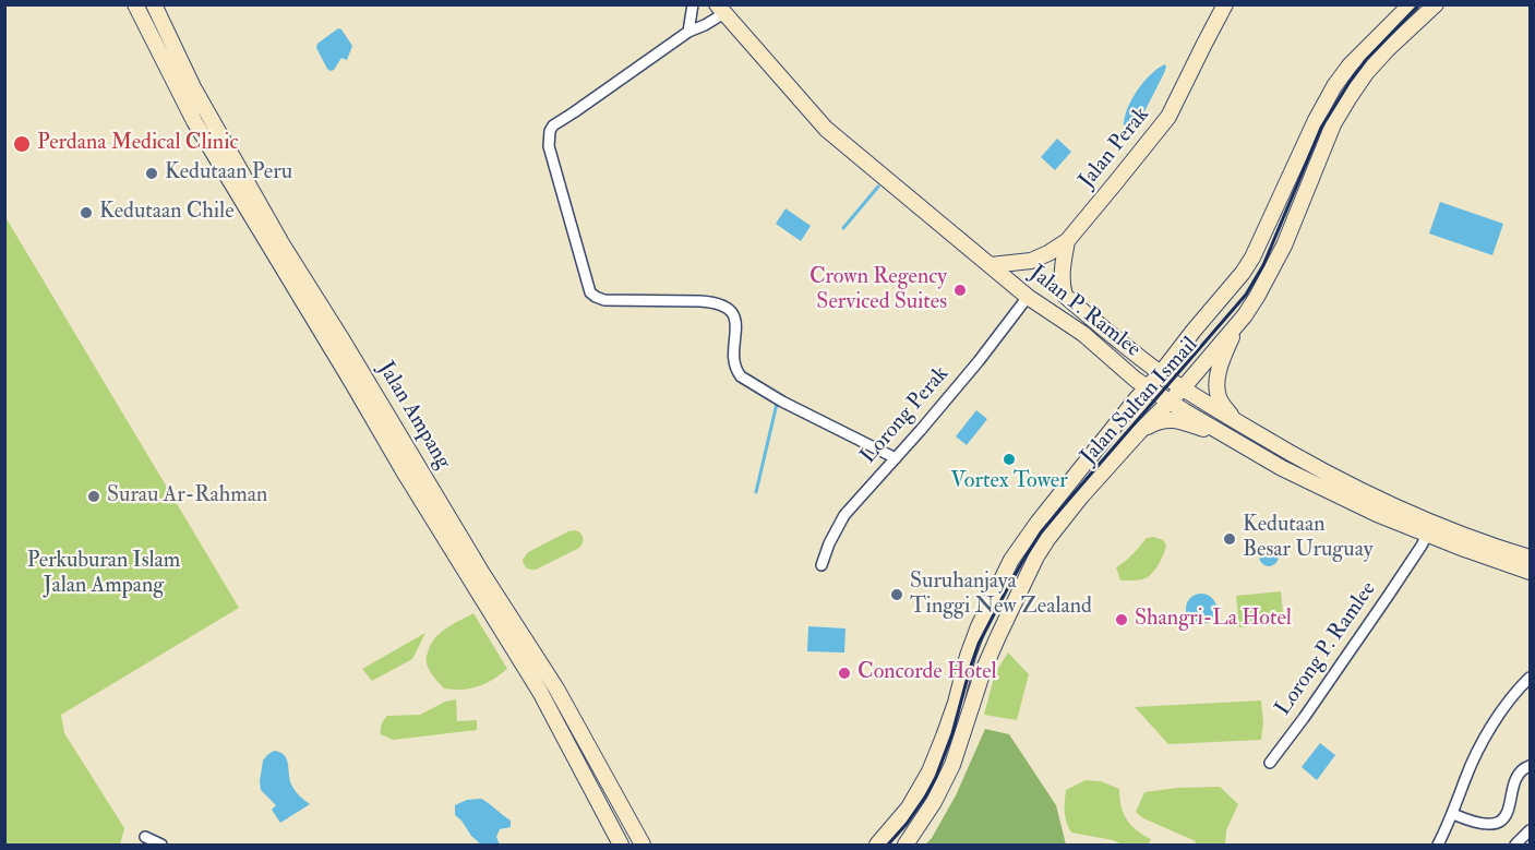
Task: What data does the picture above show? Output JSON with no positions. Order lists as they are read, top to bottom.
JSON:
{
  "streets": {
    "main road": [
      "Jalan Perak",
      "Jalan P. Ramlee",
      "Jalan Sultan Ismail",
      "Jalan Ampang"
    ],
    "street": ["Lorong Perak", "Lorong P. Ramlee"]
  },
  "crossings": [
    ["Jalan Perak", "Jalan P. Ramlee"],
    ["Jalan P. Ramlee", "Jalan Sultan Ismail"],
    ["Jalan P. Ramlee", "Lorong Perak"],
    ["Jalan P. Ramlee", "Lorong P. Ramlee"]
  ],
  "parks": ["Perkuburan Islam Jalan Ampang"],
  "places": [
    "Perdana Medical Clinic",
    "Kedutaan Peru",
    "Kedutaan Chile",
    "Crown Regency Serviced Suites",
    "Vortex Tower",
    "Surau Ar-Rahman",
    "Kedutaan Besar Uruguay",
    "Suruhanjaya Tinggi New Zealand",
    "Shangri-La Hotel",
    "Concorde Hotel"
  ]
}
